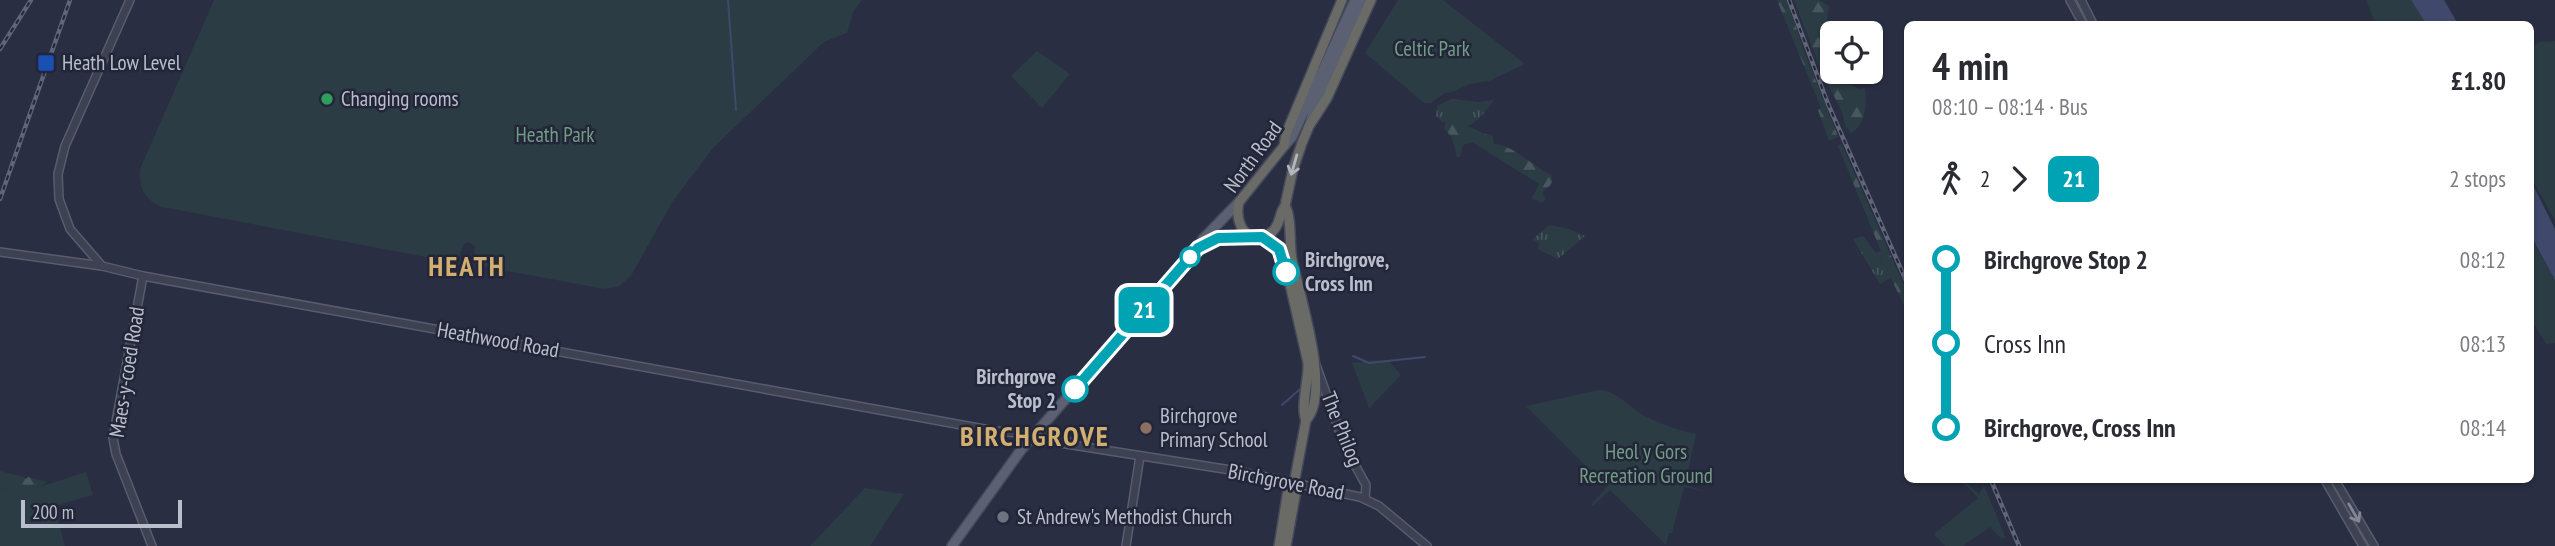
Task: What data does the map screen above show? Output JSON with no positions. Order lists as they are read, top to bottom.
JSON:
{
  "streets": {
    "highway": ["North Road"],
    "street": [
      "Heathwood Road",
      "Maes-y-coed Road",
      "The Philog",
      "Birchgrove Road"
    ]
  },
  "crossings": [
    ["Heathwood Road", "Maes-y-coed Road"],
    ["Heathwood Road", "Birchgrove Road"],
    ["The Philog", "Birchgrove Road"]
  ],
  "districts": ["HEATH", "BIRCHGROVE"],
  "parks": ["Celtic Park", "Heath Park", "Heol y Gors Recreation Ground"],
  "places": {
    "transit": ["Heath Low Level"],
    "other": [
      "Changing rooms",
      "Birchgrove, Cross Inn",
      "Birchgrove Stop 2",
      "Birchgrove Primary School",
      "St Andrew's Methodist Church"
    ]
  },
  "lines": ["bus line 21"],
  "scale_bar": "200 m",
  "page": {
    "on_map": "21",
    "heading": ["4 min", "08:10 – 08:14 · Bus", "£1.80"],
    "legs": ["2", "21", "2 stops"],
    "list": [
      {
        "name": "Birchgrove Stop 2",
        "value": "08:12"
      },
      {
        "name": "Cross Inn",
        "value": "08:13"
      },
      {
        "name": "Birchgrove, Cross Inn",
        "value": "08:14"
      }
    ],
    "scale": "200 m"
  }
}
